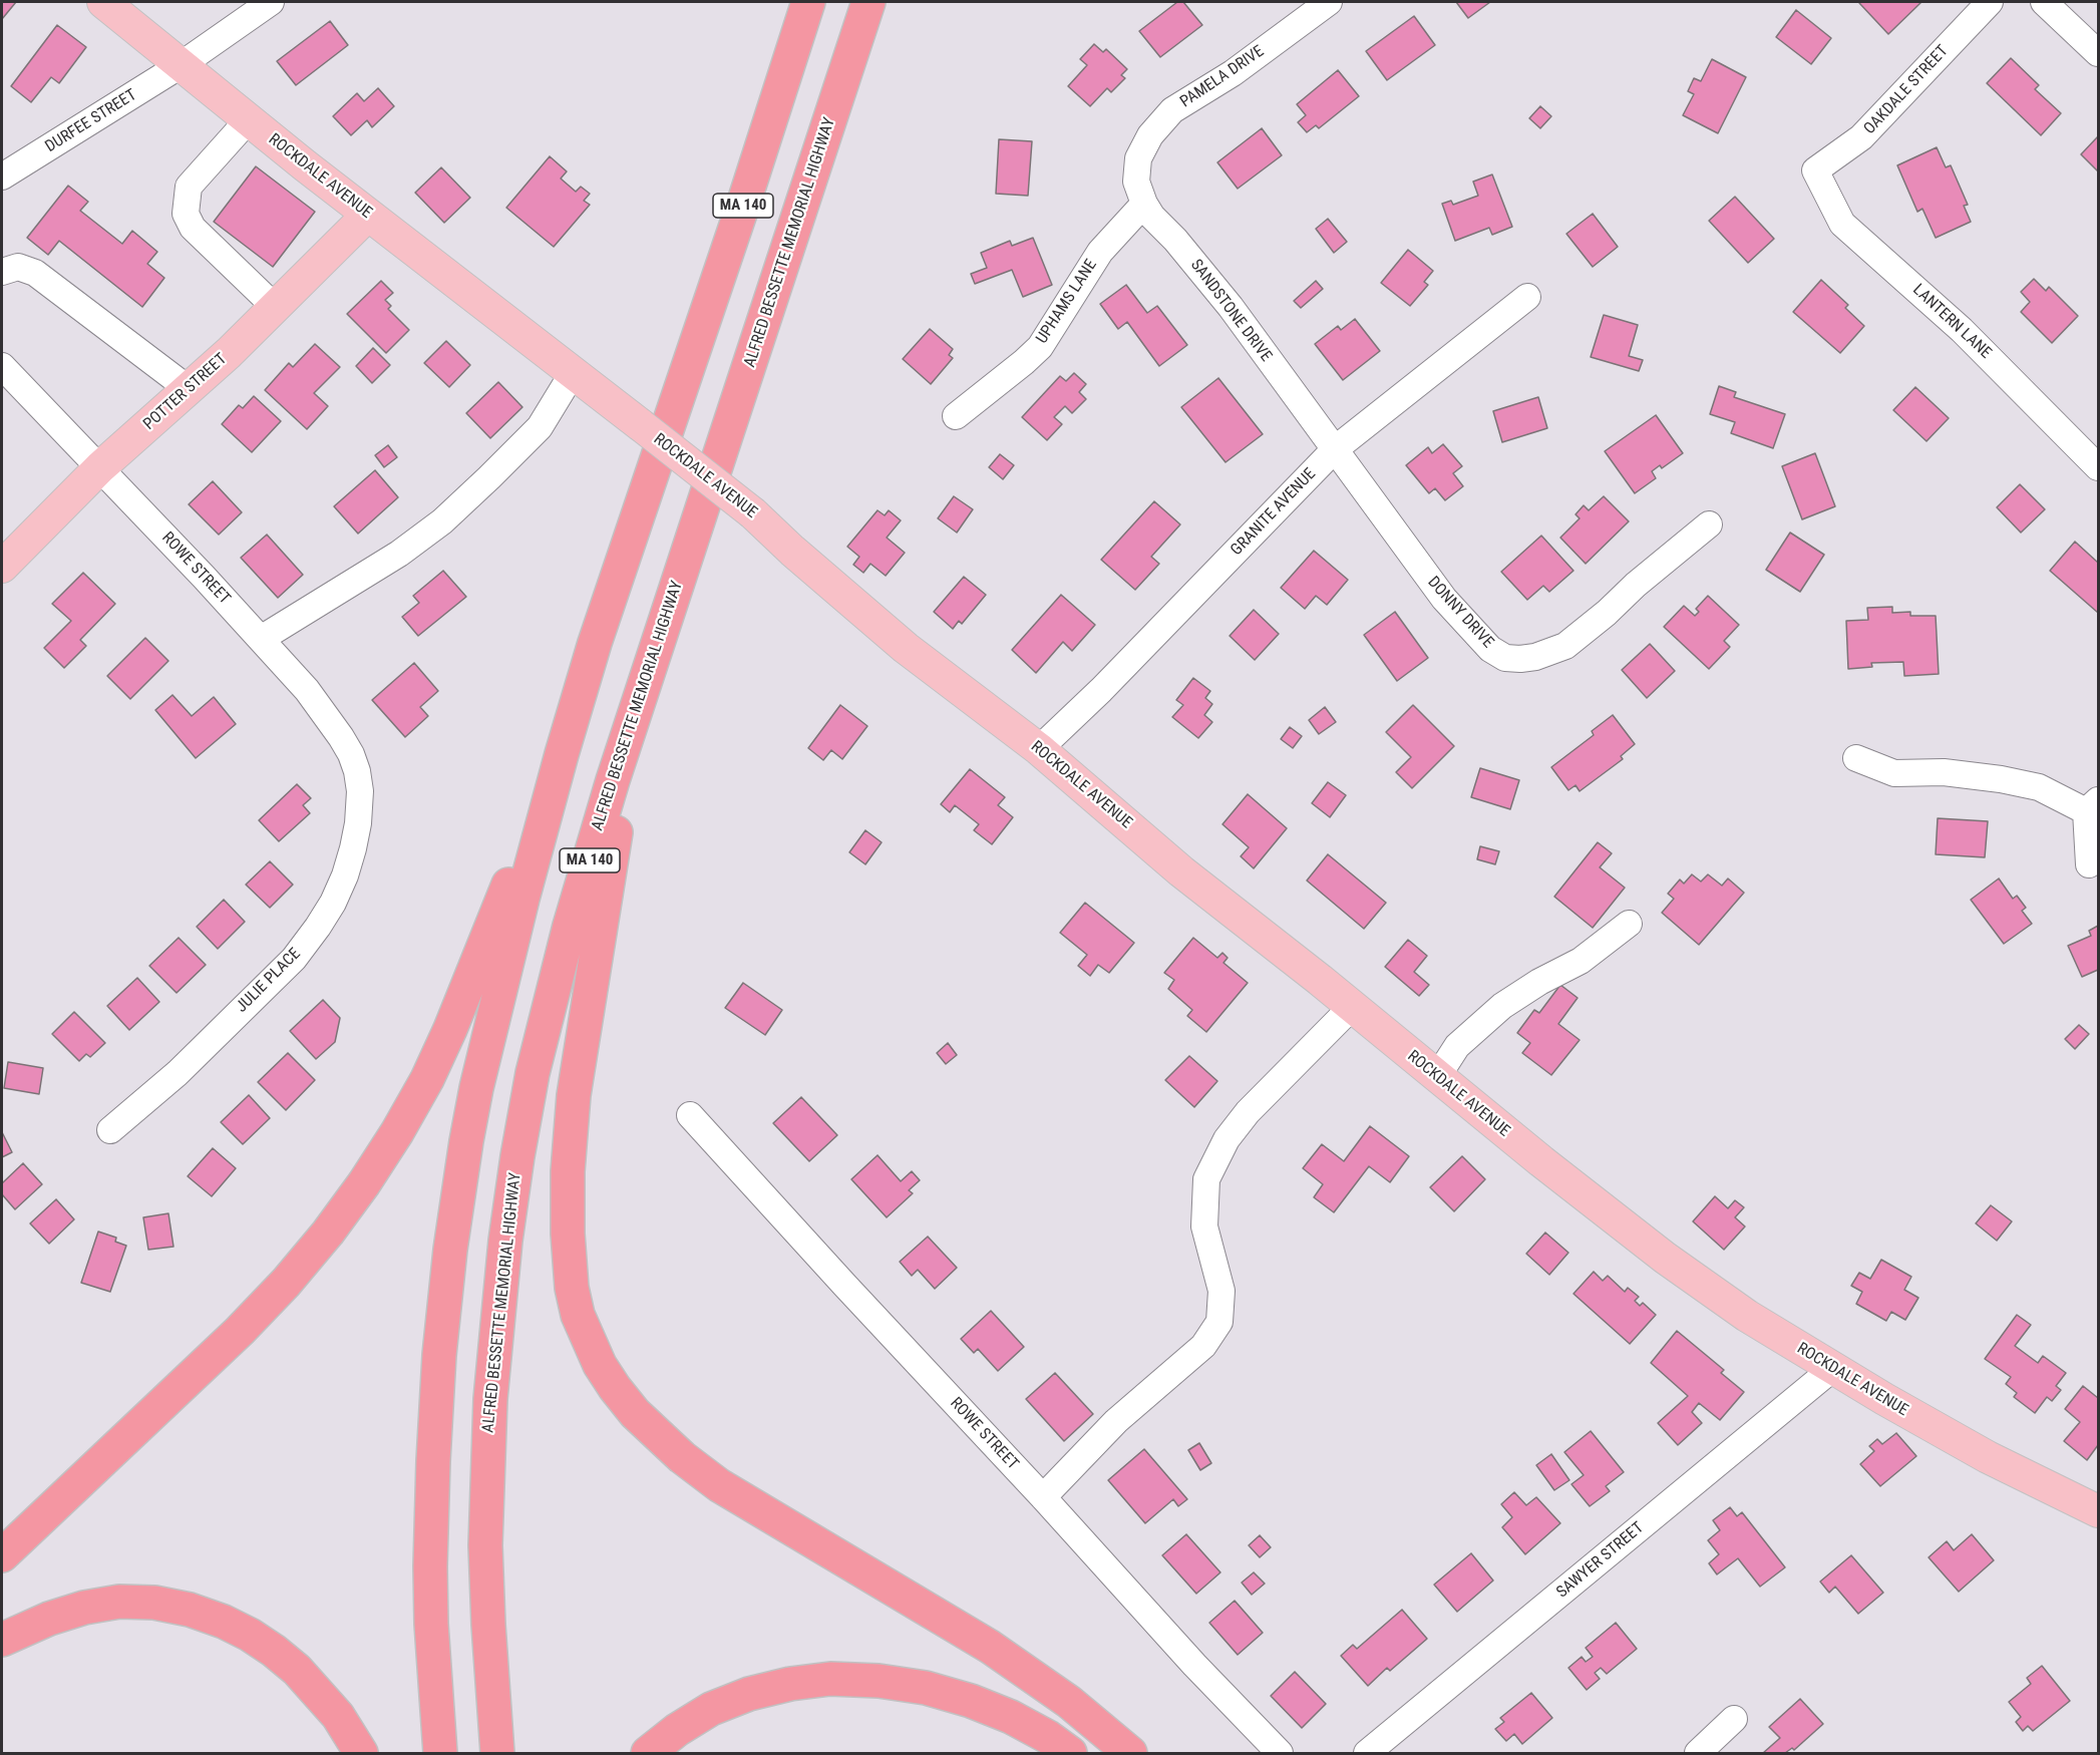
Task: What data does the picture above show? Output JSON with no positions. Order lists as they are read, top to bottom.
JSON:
{
  "streets": {
    "highway": ["MA 140", "ALFRED BESSETTE MEMORIAL HIGHWAY"],
    "main road": ["ROCKDALE AVENUE", "POTTER STREET"],
    "street": [
      "PAMELA DRIVE",
      "OAKDALE STREET",
      "DURFEE STREET",
      "UPHAMS LANE",
      "SANDSTONE DRIVE",
      "LANTERN LANE",
      "GRANITE AVENUE",
      "ROWE STREET",
      "DONNY DRIVE",
      "JULIE PLACE",
      "SAWYER STREET"
    ]
  },
  "crossings": [
    ["PAMELA DRIVE", "SANDSTONE DRIVE"],
    ["OAKDALE STREET", "LANTERN LANE"],
    ["DURFEE STREET", "ROCKDALE AVENUE"],
    ["ROCKDALE AVENUE", "POTTER STREET"],
    ["ROCKDALE AVENUE", "GRANITE AVENUE"],
    ["ROCKDALE AVENUE", "SAWYER STREET"],
    ["UPHAMS LANE", "SANDSTONE DRIVE"],
    ["SANDSTONE DRIVE", "GRANITE AVENUE"],
    ["SANDSTONE DRIVE", "DONNY DRIVE"],
    ["POTTER STREET", "ROWE STREET"],
    ["GRANITE AVENUE", "DONNY DRIVE"],
    ["ROWE STREET", "JULIE PLACE"]
  ]
}
